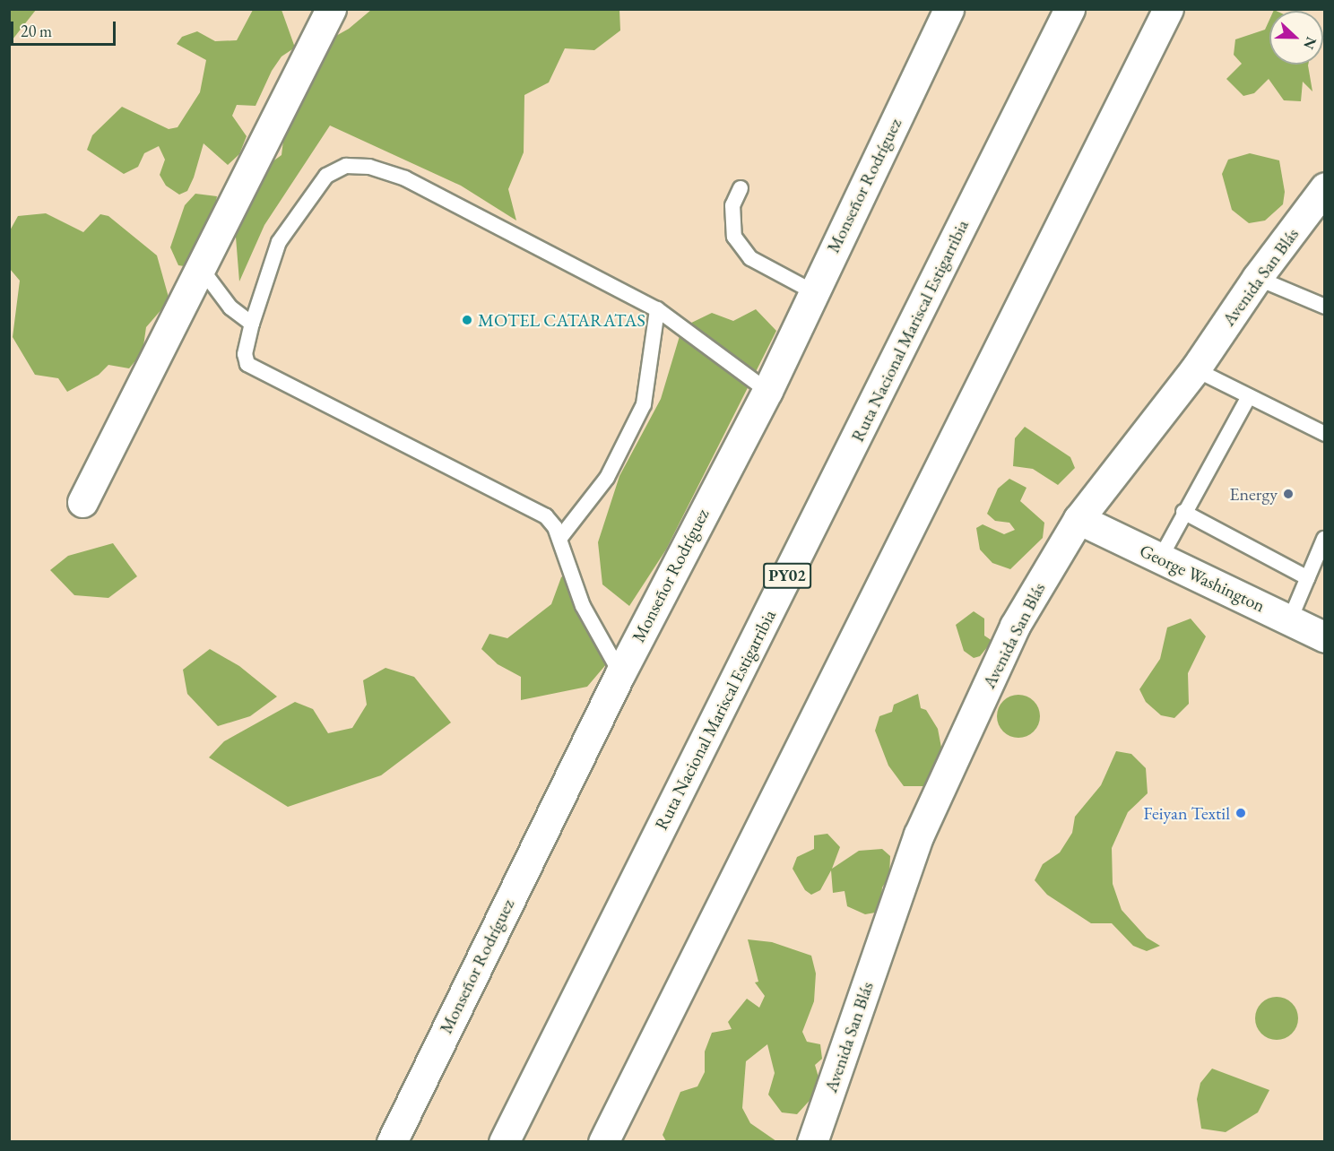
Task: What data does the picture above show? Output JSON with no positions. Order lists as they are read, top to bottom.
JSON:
{
  "streets": {
    "main road": [
      "Monseñor Rodríguez",
      "Avenida San Blás",
      "Ruta Nacional Mariscal Estigarribia",
      "PY02",
      "George Washington"
    ]
  },
  "crossings": [
    ["Avenida San Blás", "George Washington"]
  ],
  "places": ["MOTEL CATARATAS", "Energy", "Feiyan Textil"],
  "scale_bar": "20 m",
  "north": "right"
}
